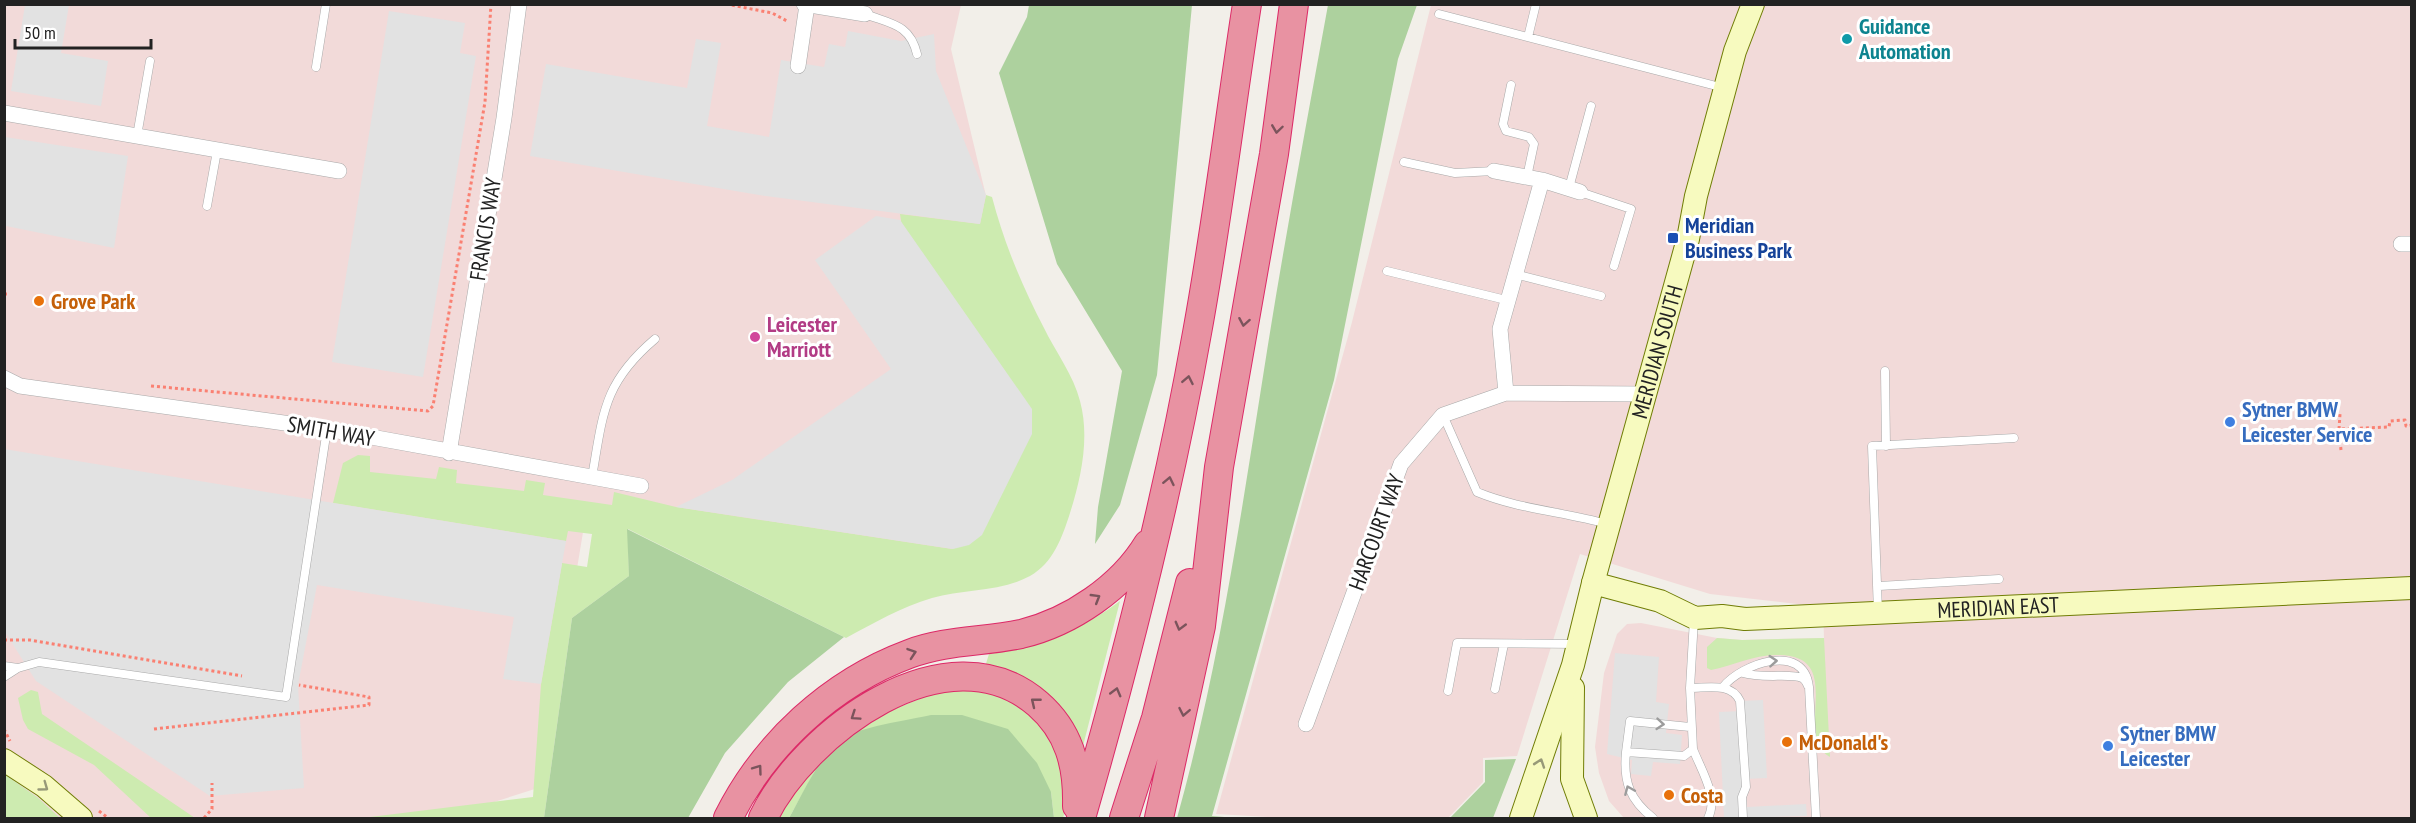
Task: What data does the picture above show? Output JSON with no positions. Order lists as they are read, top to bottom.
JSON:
{
  "streets": {
    "street": [
      "FRANCIS WAY",
      "MERIDIAN SOUTH",
      "SMITH WAY",
      "HARCOURT WAY",
      "MERIDIAN EAST"
    ]
  },
  "crossings": [
    ["FRANCIS WAY", "SMITH WAY"],
    ["MERIDIAN SOUTH", "MERIDIAN EAST"]
  ],
  "places": {
    "other": [
      "Guidance Automation",
      "Grove Park",
      "Leicester Marriott",
      "Sytner BMW Leicester Service",
      "McDonald's",
      "Sytner BMW Leicester",
      "Costa"
    ],
    "transit": ["Meridian Business Park"]
  },
  "scale_bar": "50 m"
}
